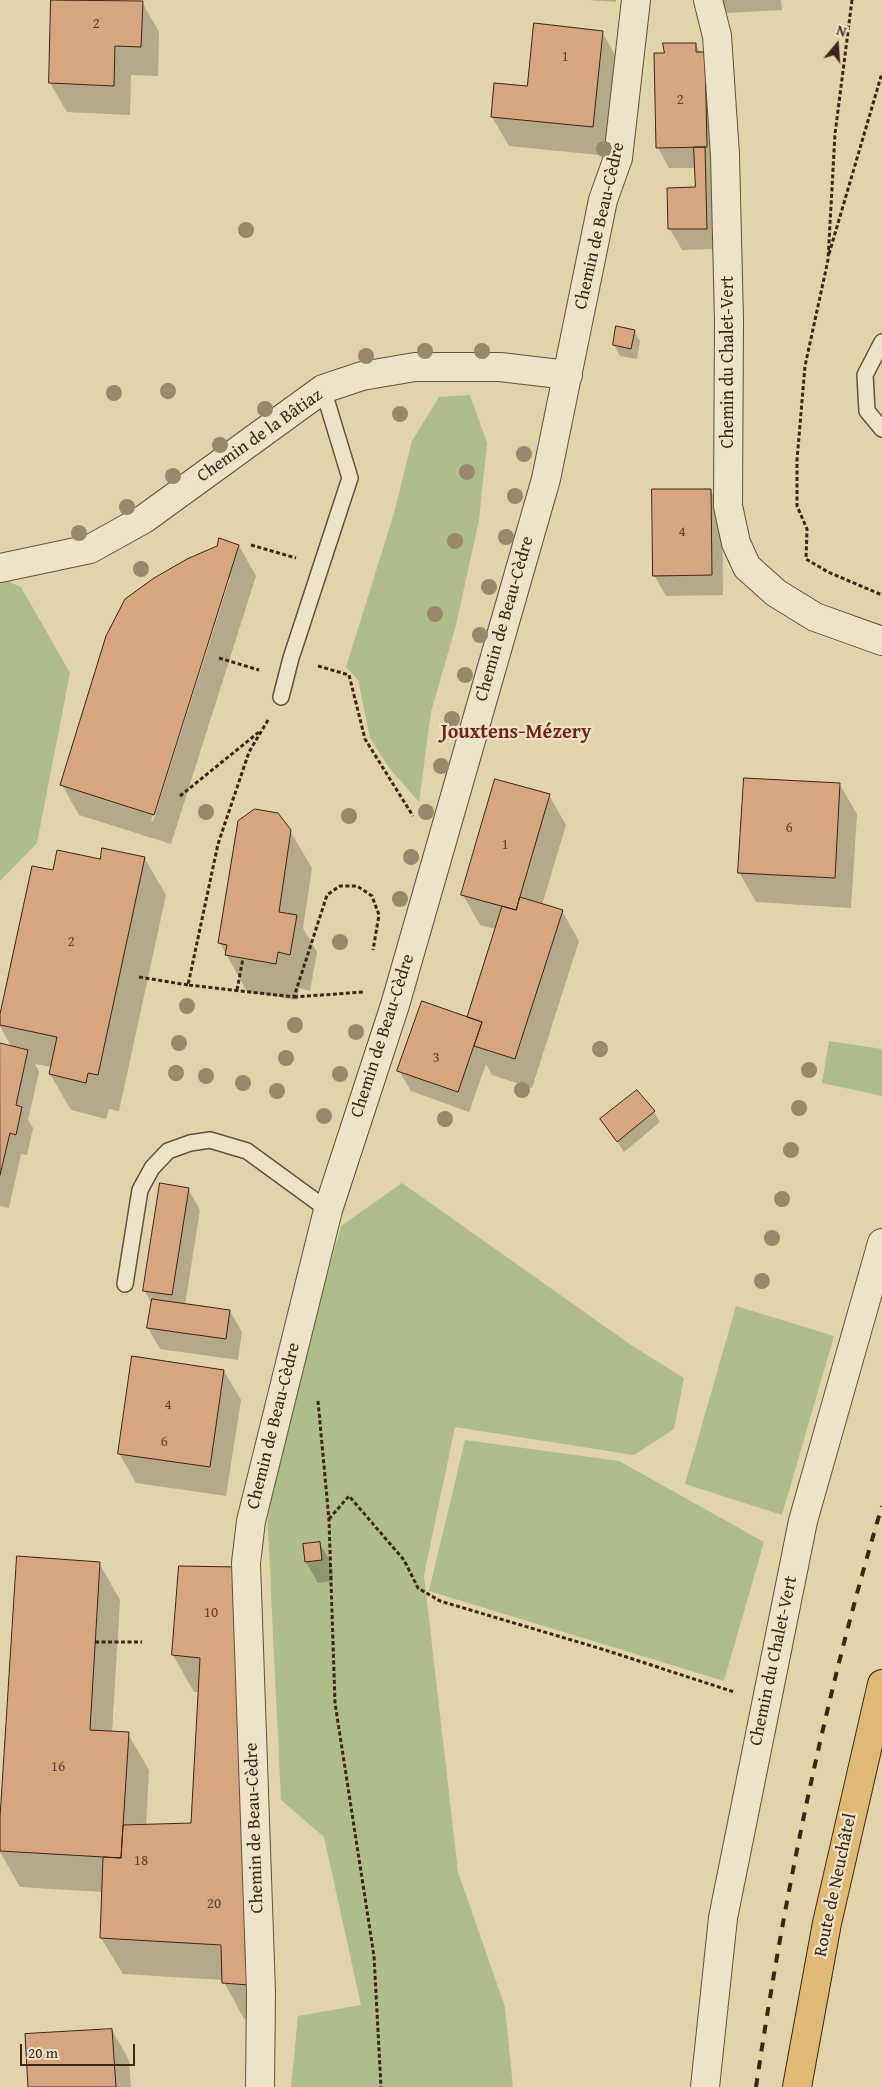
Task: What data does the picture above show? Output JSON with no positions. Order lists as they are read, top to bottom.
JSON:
{
  "streets": {
    "main road": ["Route de Neuchâtel"],
    "street": ["Chemin de Beau-Cèdre", "Chemin du Chalet-Vert", "Chemin de la Bâtiaz"]
  },
  "crossings": [
    ["Chemin de Beau-Cèdre", "Chemin de la Bâtiaz"]
  ],
  "districts": ["Jouxtens-Mézery"],
  "house_numbers": [
    "2",
    "1",
    "2",
    "4",
    "6",
    "1",
    "2",
    "3",
    "4",
    "6",
    "10",
    "16",
    "18",
    "20"
  ],
  "scale_bar": "20 m",
  "north": "top"
}
